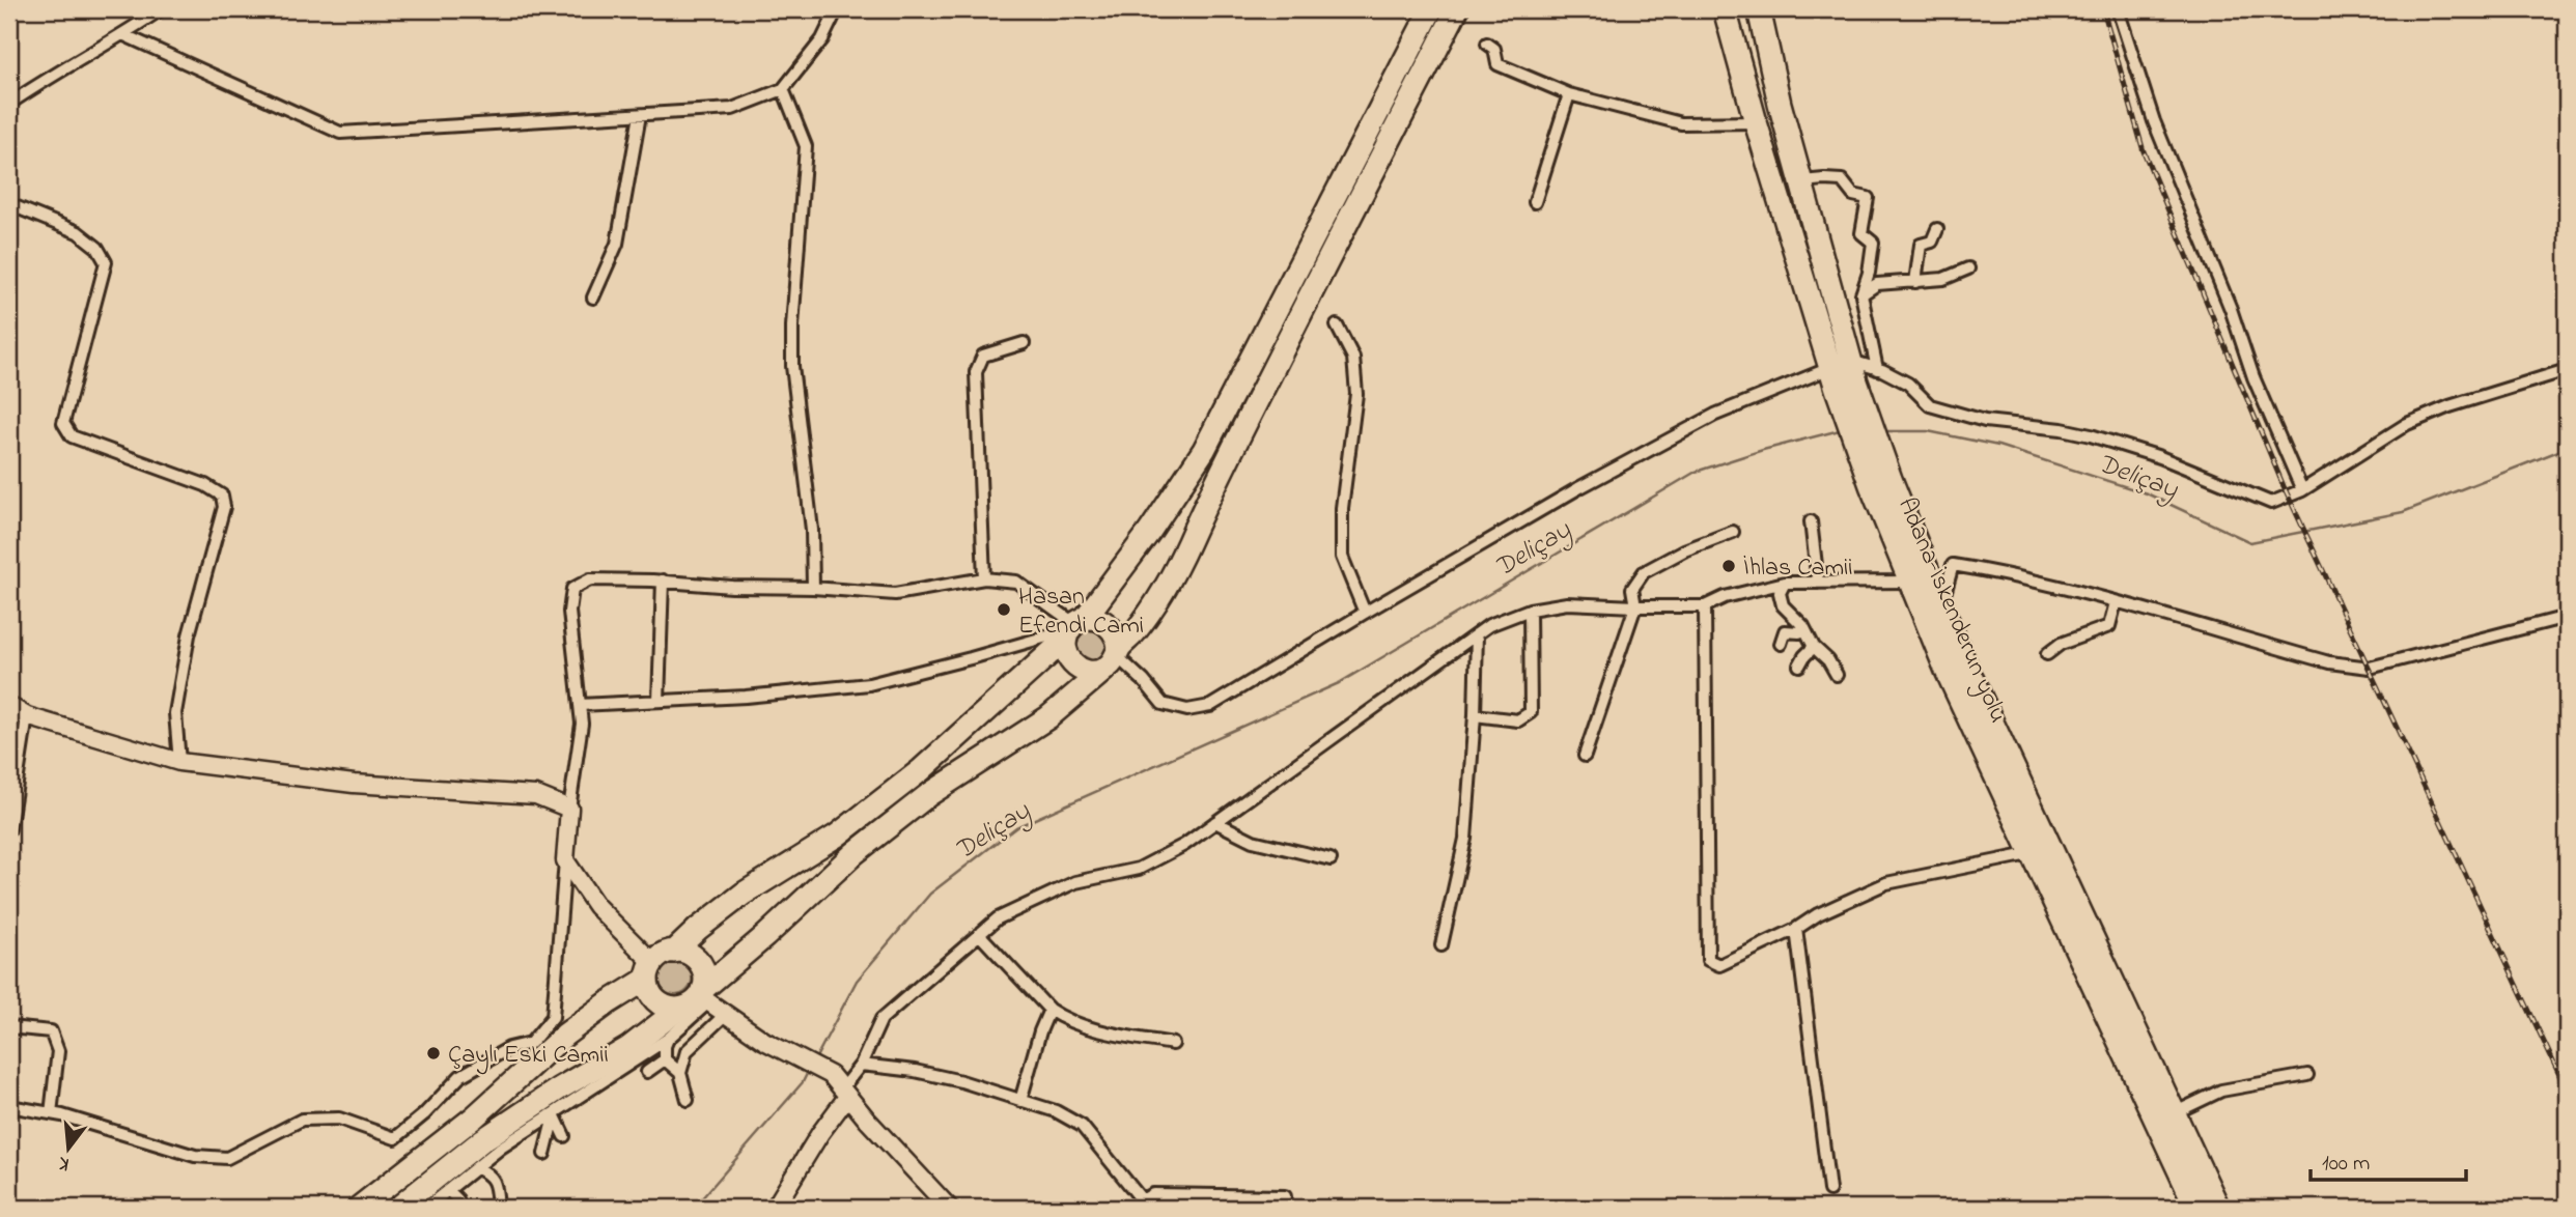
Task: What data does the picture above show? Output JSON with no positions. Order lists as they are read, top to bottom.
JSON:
{
  "streets": {
    "highway": ["Adana-İskenderun yolu"]
  },
  "water": ["Deliçay"],
  "places": ["İhlas Camii", "Hasan Efendi Cami", "Çaylı Eski Camii"],
  "scale_bar": "100 m",
  "north": "bottom"
}
